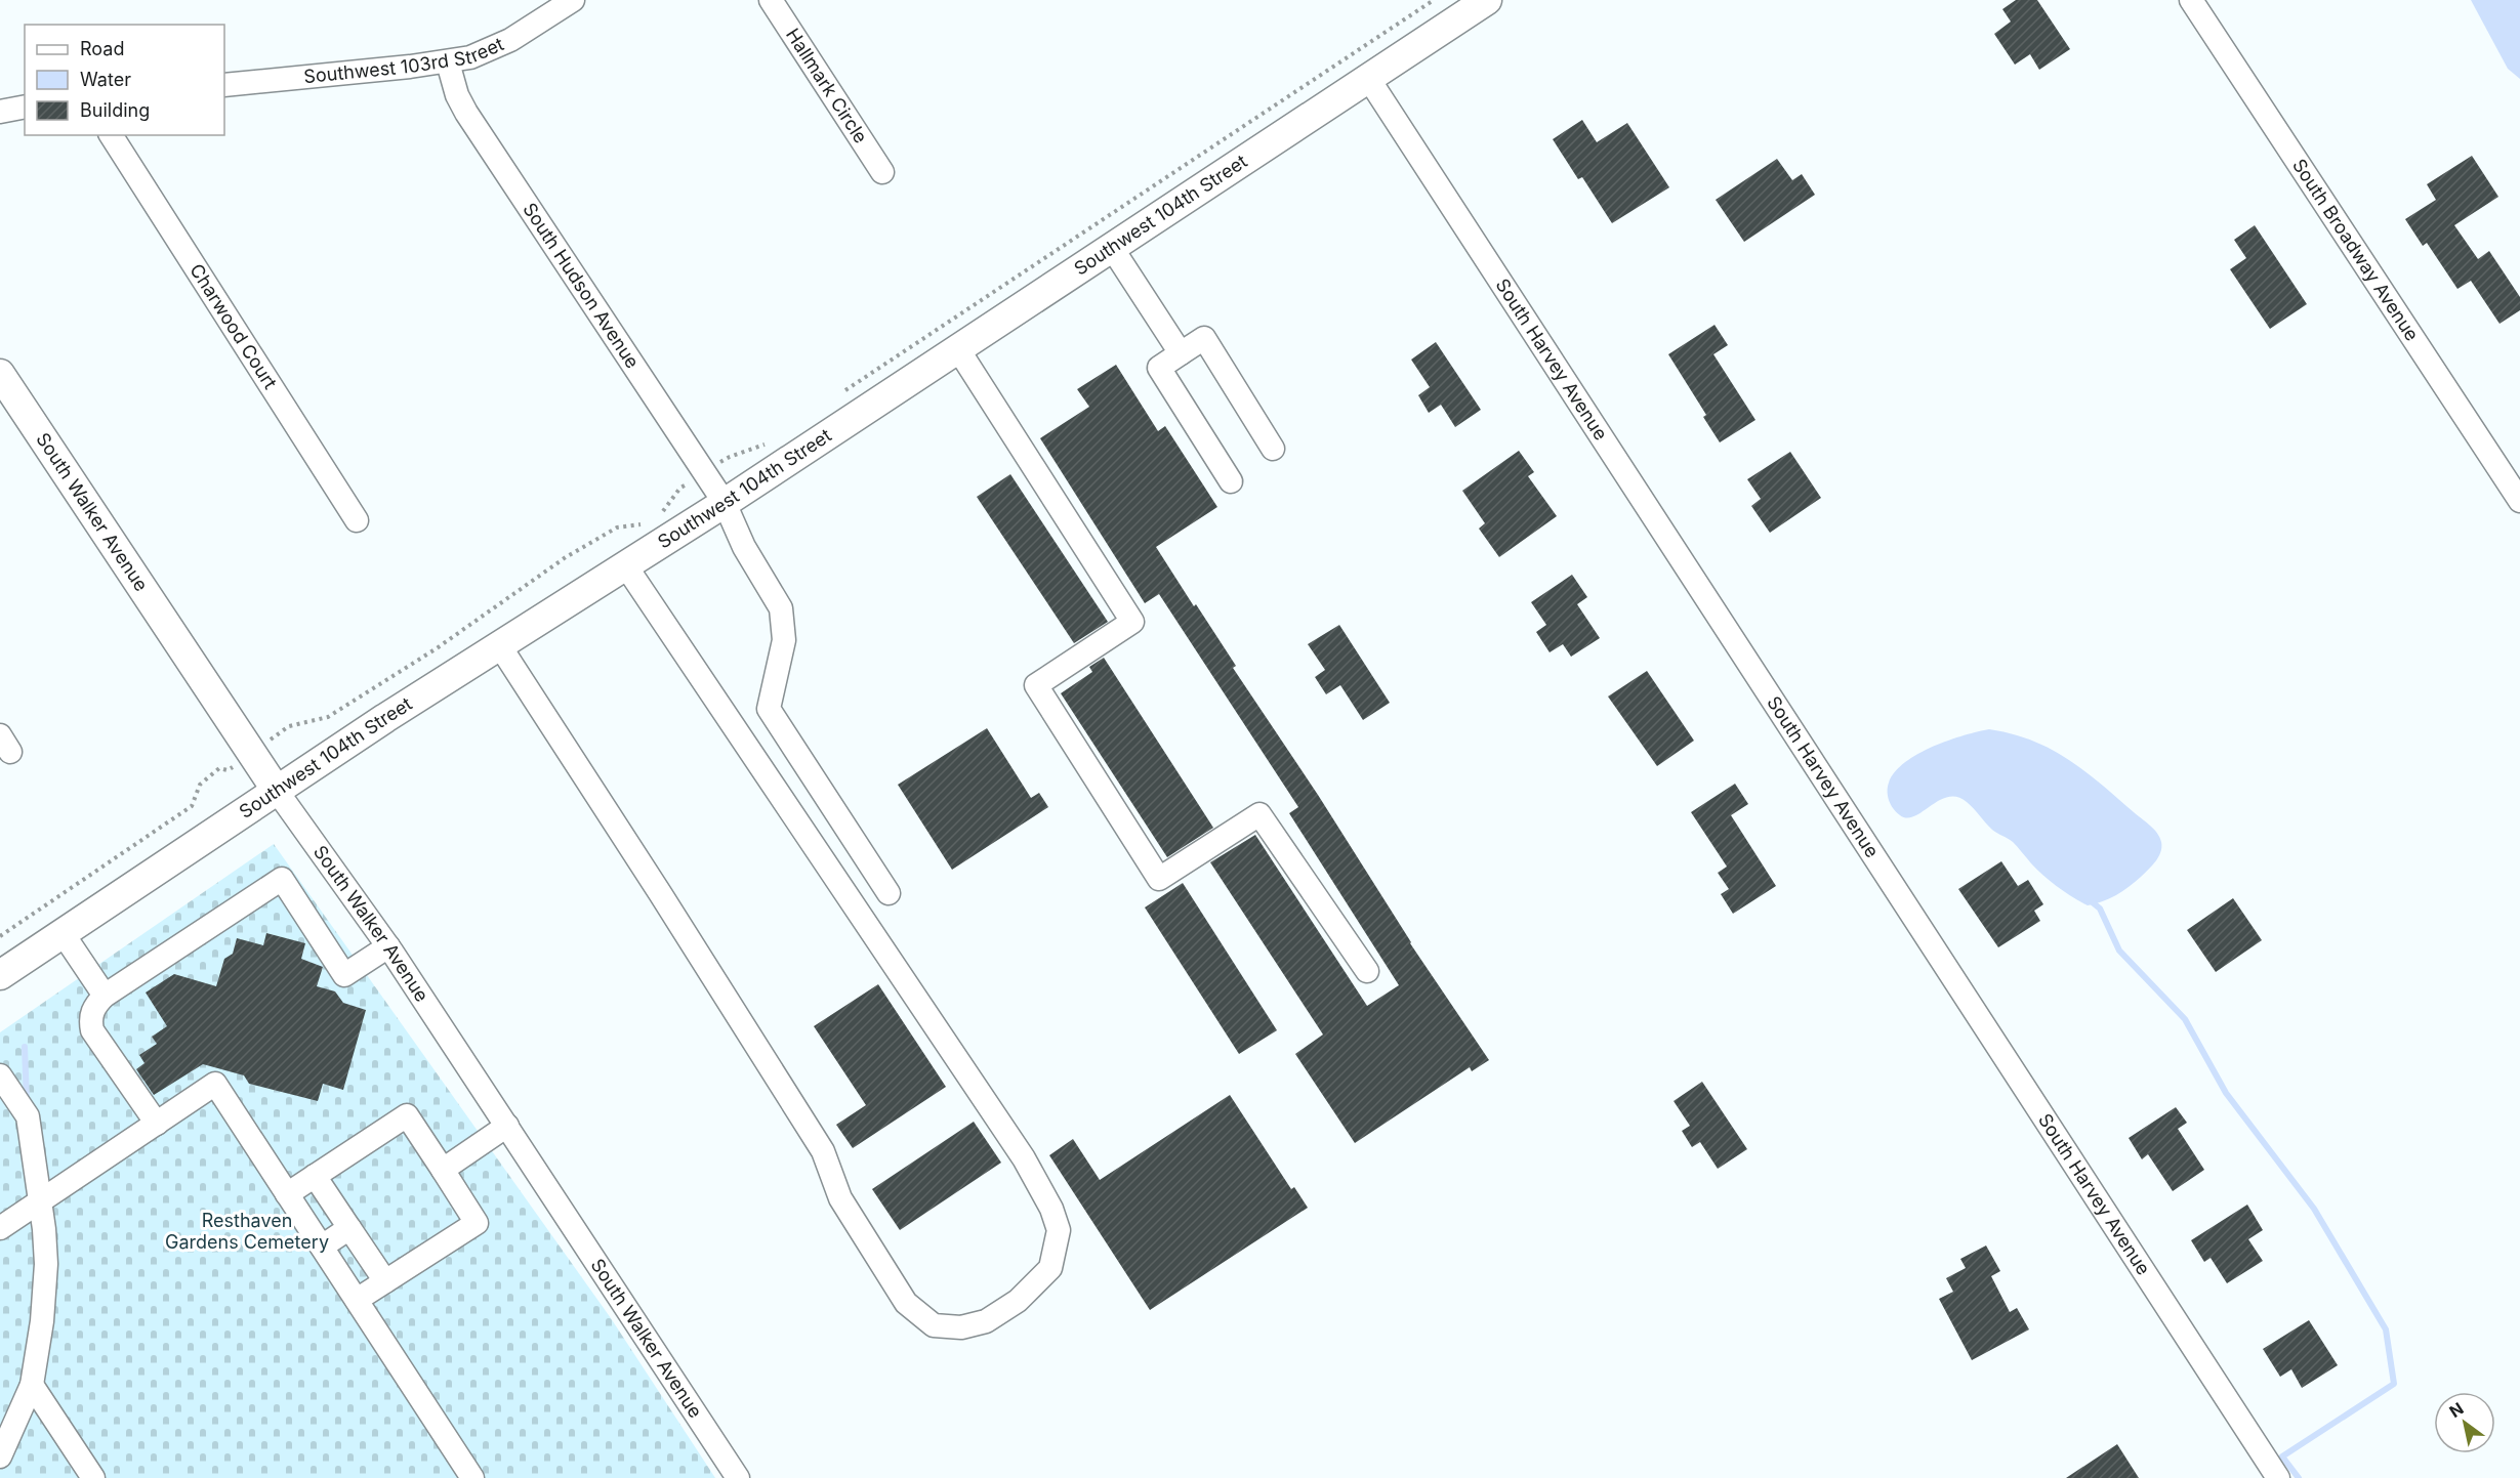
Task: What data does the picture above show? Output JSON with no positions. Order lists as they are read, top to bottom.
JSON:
{
  "streets": {
    "main road": ["Southwest 104th Street", "South Walker Avenue"],
    "street": [
      "Southwest 103rd Street",
      "Hallmark Circle",
      "South Broadway Avenue",
      "South Hudson Avenue",
      "Charwood Court",
      "South Harvey Avenue"
    ]
  },
  "crossings": [
    ["Southwest 103rd Street", "South Hudson Avenue"],
    ["Southwest 104th Street", "South Hudson Avenue"],
    ["Southwest 104th Street", "South Harvey Avenue"],
    ["Southwest 104th Street", "South Walker Avenue"]
  ],
  "parks": ["Resthaven Gardens Cemetery"],
  "legend": ["Road", "Water", "Building"],
  "north": "top left"
}
